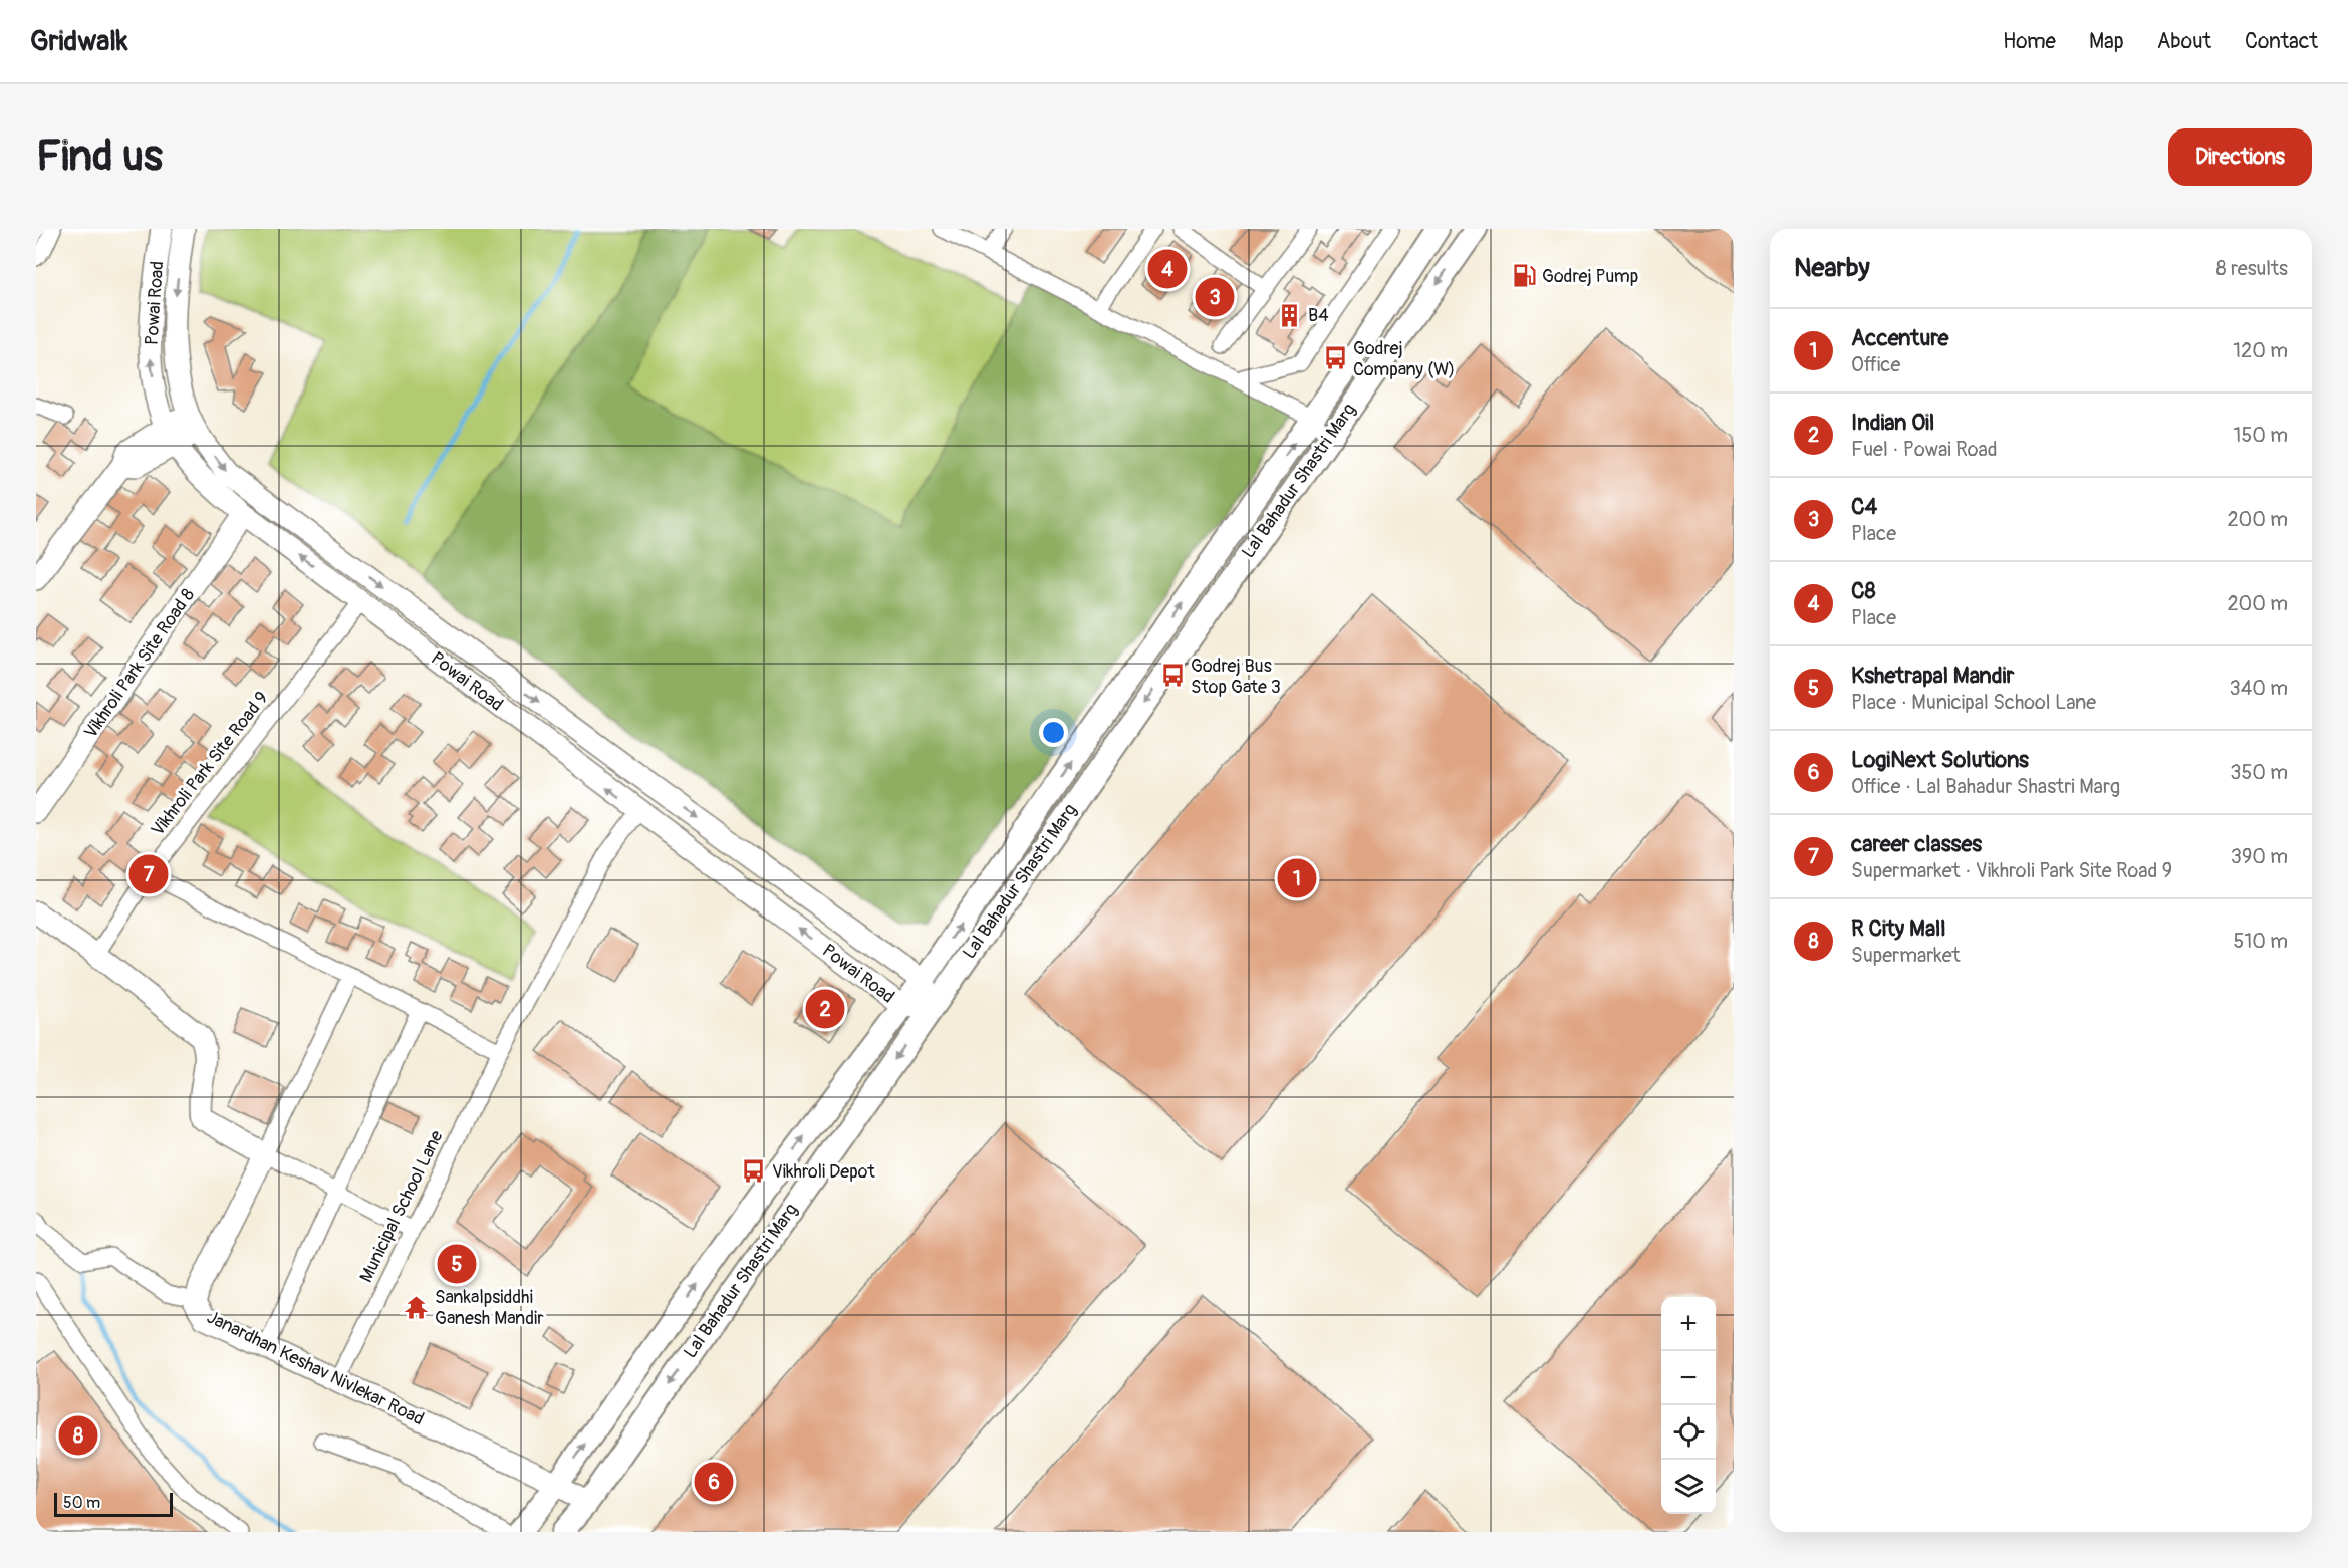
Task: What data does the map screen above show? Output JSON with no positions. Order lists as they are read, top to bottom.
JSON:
{
  "streets": {
    "main road": [
      "Powai Road",
      "Lal Bahadur Shastri Marg",
      "Vikhroli Park Site Road 8",
      "Janardhan Keshav Nivlekar Road"
    ],
    "street": ["Vikhroli Park Site Road 9", "Municipal School Lane"]
  },
  "crossings": [
    ["Powai Road", "Lal Bahadur Shastri Marg"],
    ["Powai Road", "Vikhroli Park Site Road 8"],
    ["Powai Road", "Vikhroli Park Site Road 9"],
    ["Powai Road", "Municipal School Lane"],
    ["Lal Bahadur Shastri Marg", "Janardhan Keshav Nivlekar Road"],
    ["Municipal School Lane", "Janardhan Keshav Nivlekar Road"]
  ],
  "places": {
    "fuel station": ["Godrej Pump"],
    "building": ["B4"],
    "bus stop": ["Godrej Company (W)", "Godrej Bus Stop Gate 3", "Vikhroli Depot"],
    "temple": ["Sankalpsiddhi Ganesh Mandir"]
  },
  "scale_bar": "50 m",
  "page": {
    "header": "Gridwalk",
    "nav": [
      "Home",
      "Map",
      "About",
      "Contact"
    ],
    "buttons": "Directions",
    "title": "Find us",
    "heading": ["Nearby", "8 results"],
    "pins": [
      "4",
      "3",
      "7",
      "1",
      "2",
      "5",
      "8",
      "6"
    ],
    "list": [
      {
        "mark": "1",
        "name": "Accenture",
        "note": "Office",
        "value": "120 m"
      },
      {
        "mark": "2",
        "name": "Indian Oil",
        "note": "Fuel · Powai Road",
        "value": "150 m"
      },
      {
        "mark": "3",
        "name": "C4",
        "note": "Place",
        "value": "200 m"
      },
      {
        "mark": "4",
        "name": "C8",
        "note": "Place",
        "value": "200 m"
      },
      {
        "mark": "5",
        "name": "Kshetrapal Mandir",
        "note": "Place · Municipal School Lane",
        "value": "340 m"
      },
      {
        "mark": "6",
        "name": "LogiNext Solutions",
        "note": "Office · Lal Bahadur Shastri Marg",
        "value": "350 m"
      },
      {
        "mark": "7",
        "name": "career classes",
        "note": "Supermarket · Vikhroli Park Site Road 9",
        "value": "390 m"
      },
      {
        "mark": "8",
        "name": "R City Mall",
        "note": "Supermarket",
        "value": "510 m"
      }
    ],
    "map_buttons": ["+", "−"],
    "scale": "50 m"
  }
}
